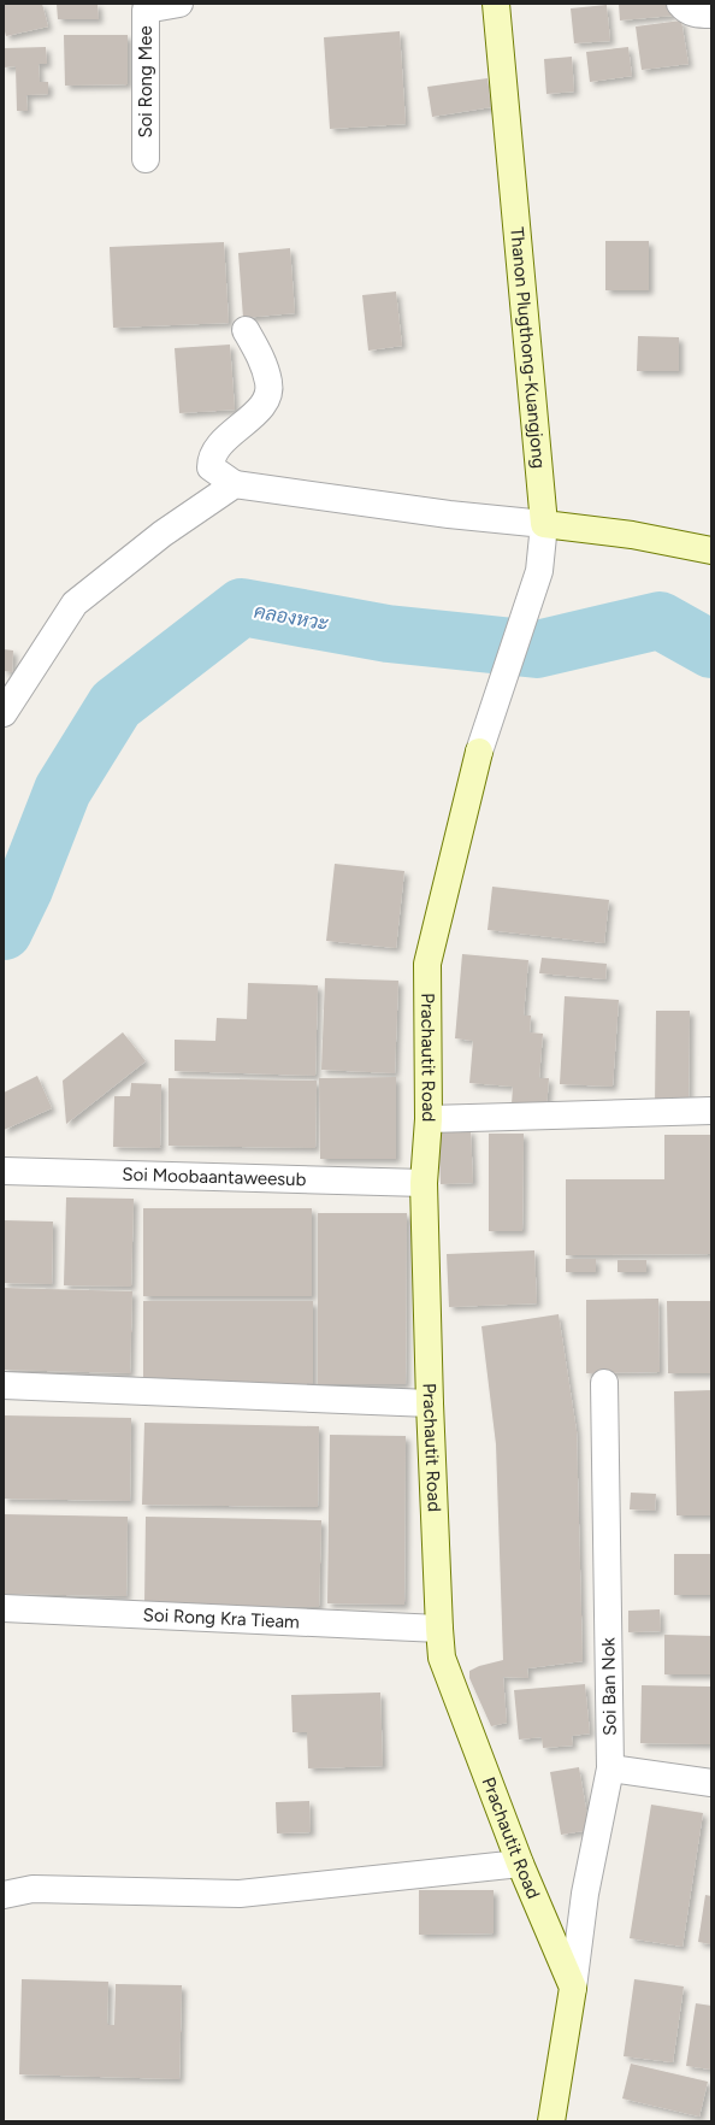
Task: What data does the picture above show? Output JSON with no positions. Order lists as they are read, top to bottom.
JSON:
{
  "streets": {
    "street": [
      "Soi Rong Mee",
      "Thanon Plugthong-Kuangjong",
      "Prachautit Road",
      "Soi Moobaantaweesub",
      "Soi Rong Kra Tieam",
      "Soi Ban Nok"
    ]
  },
  "crossings": [
    ["Thanon Plugthong-Kuangjong", "Prachautit Road"],
    ["Prachautit Road", "Soi Moobaantaweesub"],
    ["Prachautit Road", "Soi Rong Kra Tieam"],
    ["Prachautit Road", "Soi Ban Nok"]
  ],
  "water": ["คลองหวะ"]
}
